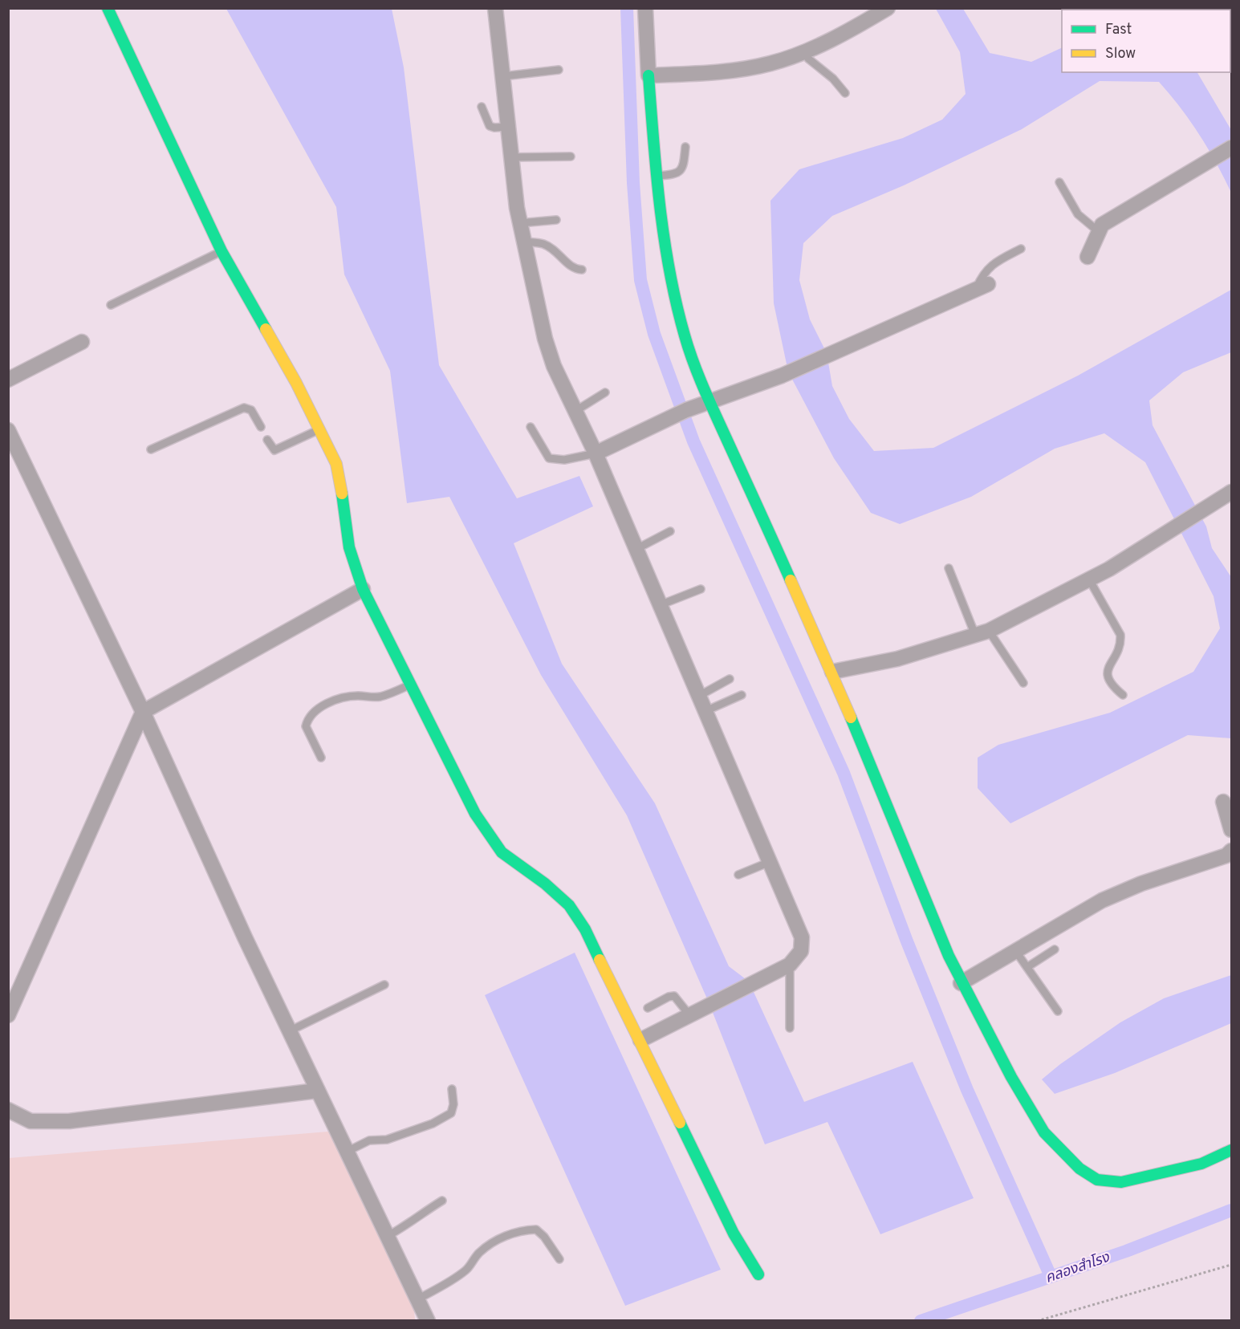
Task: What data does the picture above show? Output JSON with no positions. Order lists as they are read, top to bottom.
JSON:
{
  "water": ["คลองสำโรง"],
  "legend": ["Fast", "Slow"]
}
